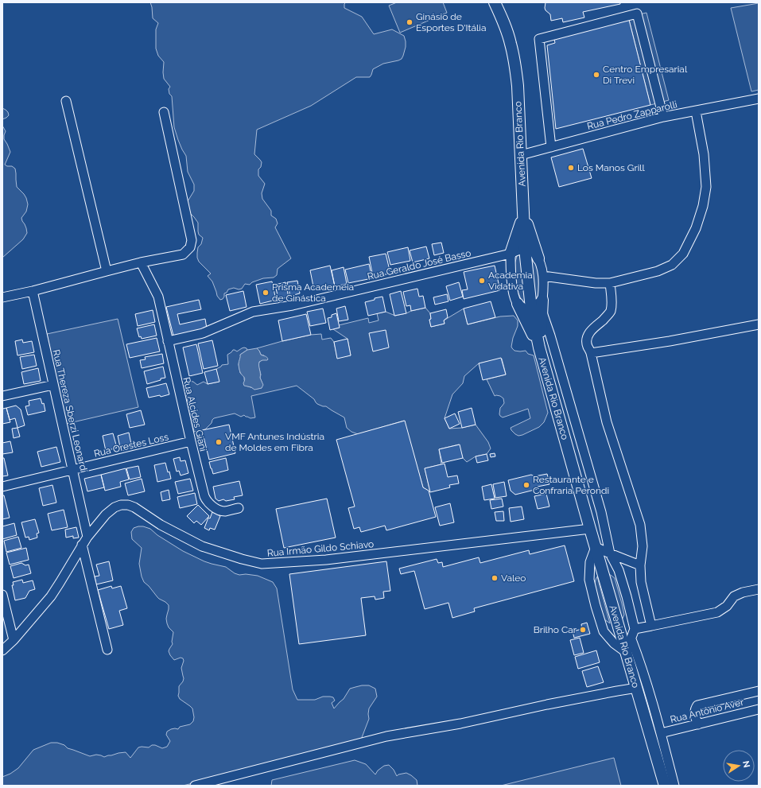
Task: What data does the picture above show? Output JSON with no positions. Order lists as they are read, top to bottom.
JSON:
{
  "streets": {
    "main road": ["Avenida Rio Branco"],
    "street": [
      "Rua Pedro Zapparolli",
      "Rua Geraldo José Basso",
      "Rua Thereza Sberzi Leonardi",
      "Rua Alcides Giani",
      "Rua Orestes Loss",
      "Rua Irmão Gildo Schiavo",
      "Rua Antônio Aver"
    ]
  },
  "crossings": [
    ["Rua Pedro Zapparolli", "Avenida Rio Branco"],
    ["Avenida Rio Branco", "Rua Geraldo José Basso"],
    ["Avenida Rio Branco", "Rua Irmão Gildo Schiavo"],
    ["Rua Geraldo José Basso", "Rua Alcides Giani"],
    ["Rua Thereza Sberzi Leonardi", "Rua Orestes Loss"],
    ["Rua Thereza Sberzi Leonardi", "Rua Irmão Gildo Schiavo"],
    ["Rua Alcides Giani", "Rua Orestes Loss"]
  ],
  "places": [
    "Ginásio de Esportes D'Itália",
    "Centro Empresarial Di Trevi",
    "Los Manos Grill",
    "Academia Vidativa",
    "Prisma Academeia de Ginástica",
    "VMF Antunes Indústria de Moldes em Fibra",
    "Restaurante e Confraria Perondi",
    "Valeo",
    "Brilho Car"
  ],
  "north": "right"
}
